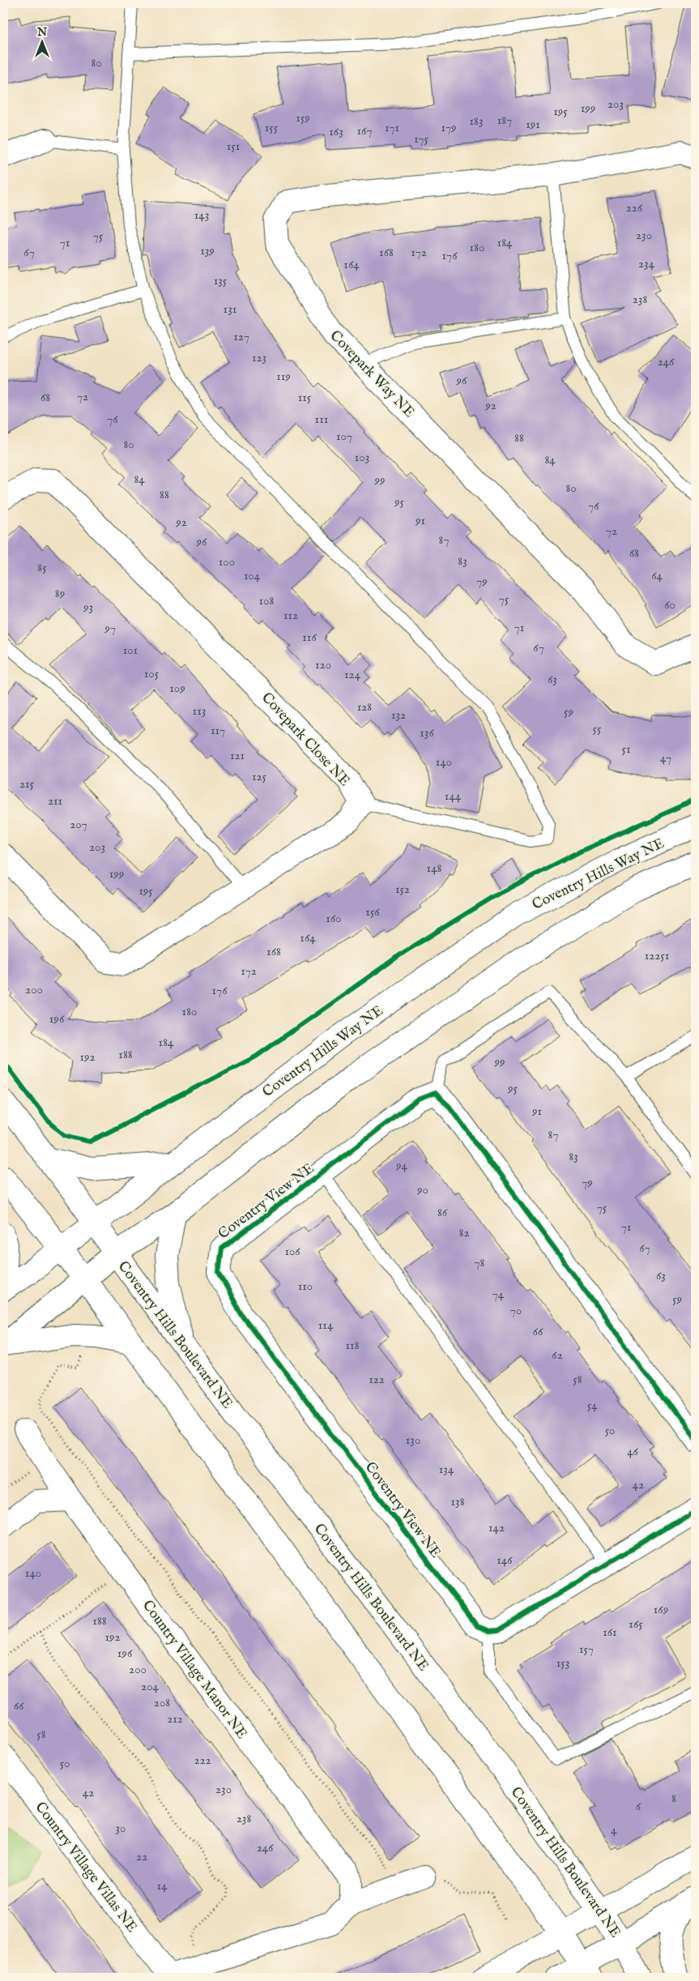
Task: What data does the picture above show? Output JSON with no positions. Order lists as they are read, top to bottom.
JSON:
{
  "streets": {
    "street": [
      "Covepark Way NE",
      "Covepark Close NE",
      "Coventry Hills Way NE",
      "Coventry View NE",
      "Coventry Hills Boulevard NE",
      "Country Village Manor NE",
      "Country Village Villas NE"
    ]
  },
  "crossings": [
    ["Coventry Hills Way NE", "Coventry Hills Boulevard NE"]
  ],
  "house_numbers": [
    "80",
    "203",
    "199",
    "195",
    "159",
    "187",
    "183",
    "191",
    "155",
    "171",
    "179",
    "167",
    "163",
    "175",
    "151",
    "226",
    "143",
    "230",
    "75",
    "71",
    "184",
    "180",
    "139",
    "67",
    "168",
    "172",
    "176",
    "234",
    "164",
    "135",
    "238",
    "131",
    "127",
    "123",
    "246",
    "119",
    "96",
    "72",
    "68",
    "115",
    "92",
    "76",
    "111",
    "107",
    "88",
    "80",
    "103",
    "84",
    "84",
    "99",
    "80",
    "88",
    "95",
    "76",
    "91",
    "92",
    "72",
    "87",
    "96",
    "68",
    "83",
    "100",
    "85",
    "104",
    "64",
    "79",
    "89",
    "75",
    "108",
    "60",
    "93",
    "112",
    "71",
    "97",
    "116",
    "67",
    "101",
    "120",
    "105",
    "124",
    "63",
    "109",
    "128",
    "113",
    "59",
    "132",
    "55",
    "117",
    "136",
    "51",
    "121",
    "47",
    "140",
    "125",
    "215",
    "144",
    "211",
    "207",
    "203",
    "148",
    "199",
    "152",
    "195",
    "156",
    "160",
    "164",
    "168",
    "12251",
    "172",
    "200",
    "176",
    "180",
    "196",
    "184",
    "188",
    "192",
    "99",
    "95",
    "91",
    "87",
    "83",
    "94",
    "79",
    "90",
    "75",
    "86",
    "71",
    "82",
    "67",
    "106",
    "78",
    "63",
    "110",
    "74",
    "59",
    "70",
    "114",
    "66",
    "118",
    "62",
    "122",
    "58",
    "54",
    "50",
    "130",
    "46",
    "134",
    "42",
    "138",
    "142",
    "146",
    "140",
    "169",
    "188",
    "165",
    "161",
    "192",
    "157",
    "196",
    "153",
    "200",
    "204",
    "208",
    "66",
    "212",
    "58",
    "222",
    "50",
    "230",
    "42",
    "8",
    "6",
    "238",
    "30",
    "4",
    "246",
    "22",
    "14"
  ],
  "north": "top"
}
